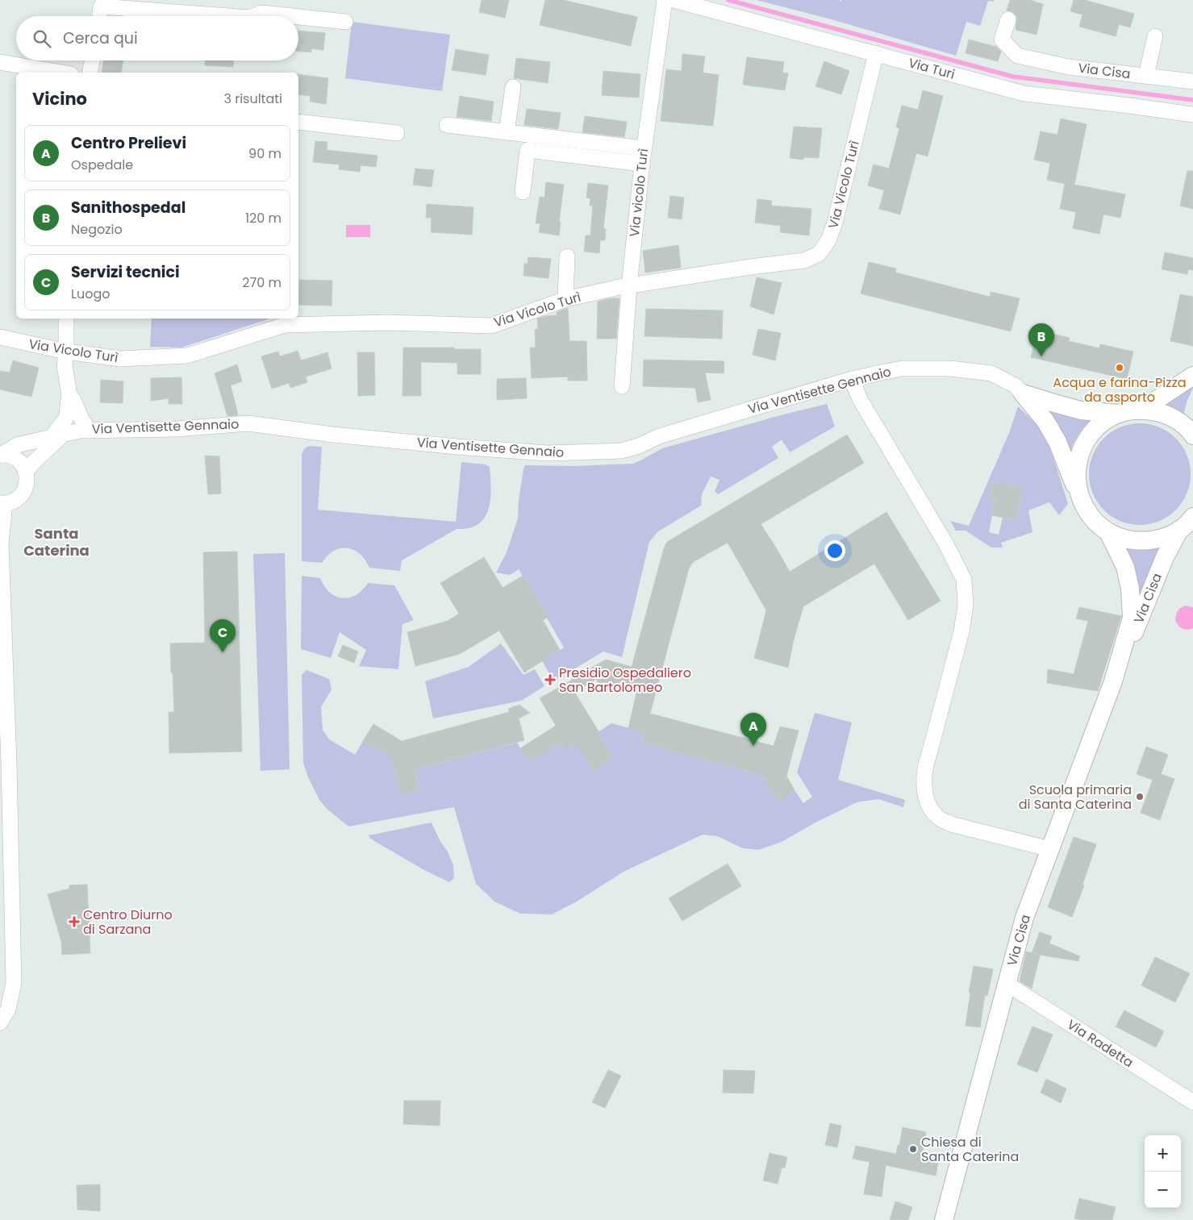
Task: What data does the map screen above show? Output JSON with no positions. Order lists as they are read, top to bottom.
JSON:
{
  "streets": {
    "street": [
      "Via Turi",
      "Via Cisa",
      "Via Vicolo Turì",
      "Via vicolo Turì",
      "Via Ventisette Gennaio",
      "Via Radetta"
    ]
  },
  "crossings": [
    ["Via Turi", "Via Vicolo Turì"],
    ["Via Cisa", "Via Radetta"],
    ["Via Vicolo Turì", "Via vicolo Turì"]
  ],
  "districts": ["Santa Caterina"],
  "places": {
    "other": ["Acqua e farina-Pizza da asporto", "Scuola primaria di Santa Caterina", "Chiesa di Santa Caterina"],
    "health": ["Presidio Ospedaliero San Bartolomeo", "Centro Diurno di Sarzana"]
  },
  "page": {
    "search": "Cerca qui",
    "heading": ["Vicino", "3 risultati"],
    "list": [
      {
        "mark": "A",
        "name": "Centro Prelievi",
        "note": "Ospedale",
        "value": "90 m"
      },
      {
        "mark": "B",
        "name": "Sanithospedal",
        "note": "Negozio",
        "value": "120 m"
      },
      {
        "mark": "C",
        "name": "Servizi tecnici",
        "note": "Luogo",
        "value": "270 m"
      }
    ],
    "pins": ["B", "C", "A"],
    "map_buttons": ["+", "−"]
  }
}
